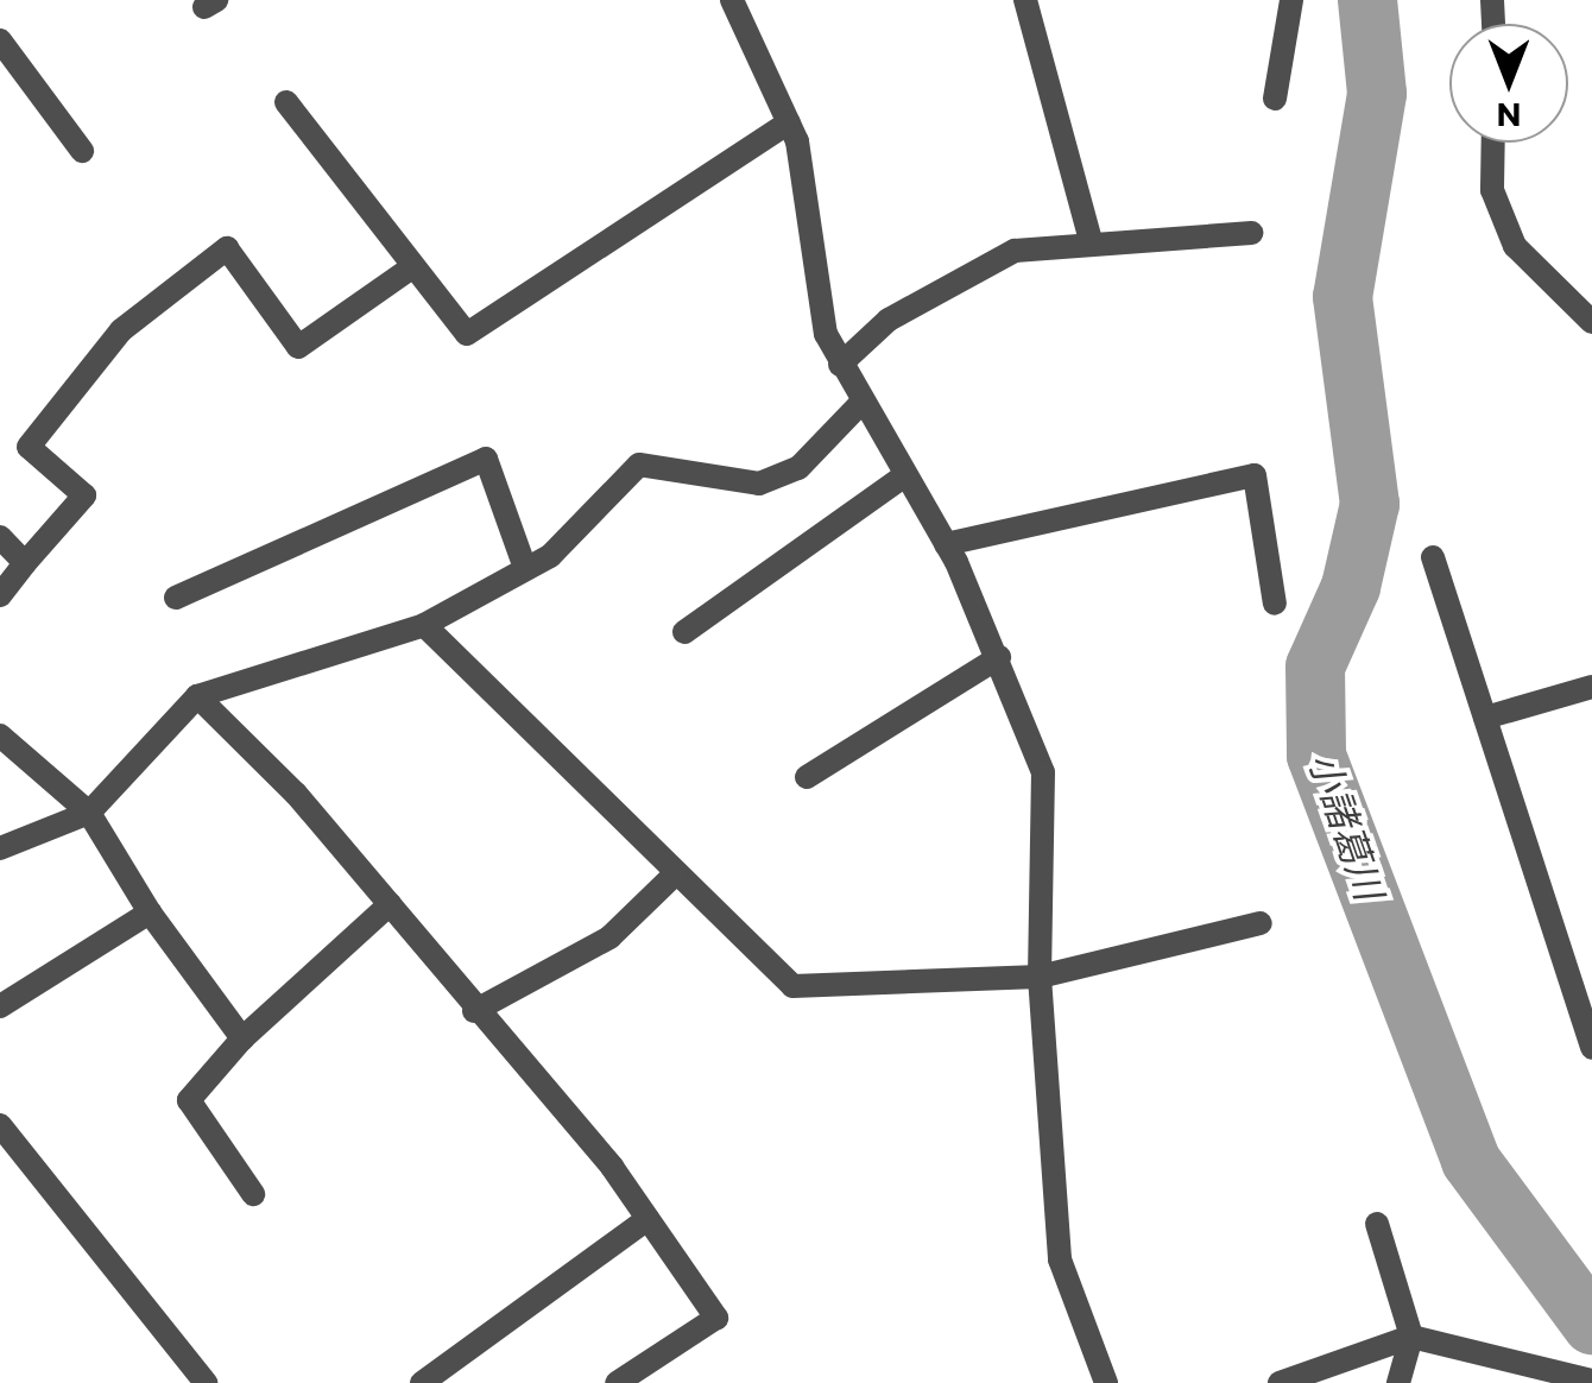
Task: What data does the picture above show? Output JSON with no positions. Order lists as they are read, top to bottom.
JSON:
{
  "water": ["小諸葛川"],
  "north": "bottom"
}
